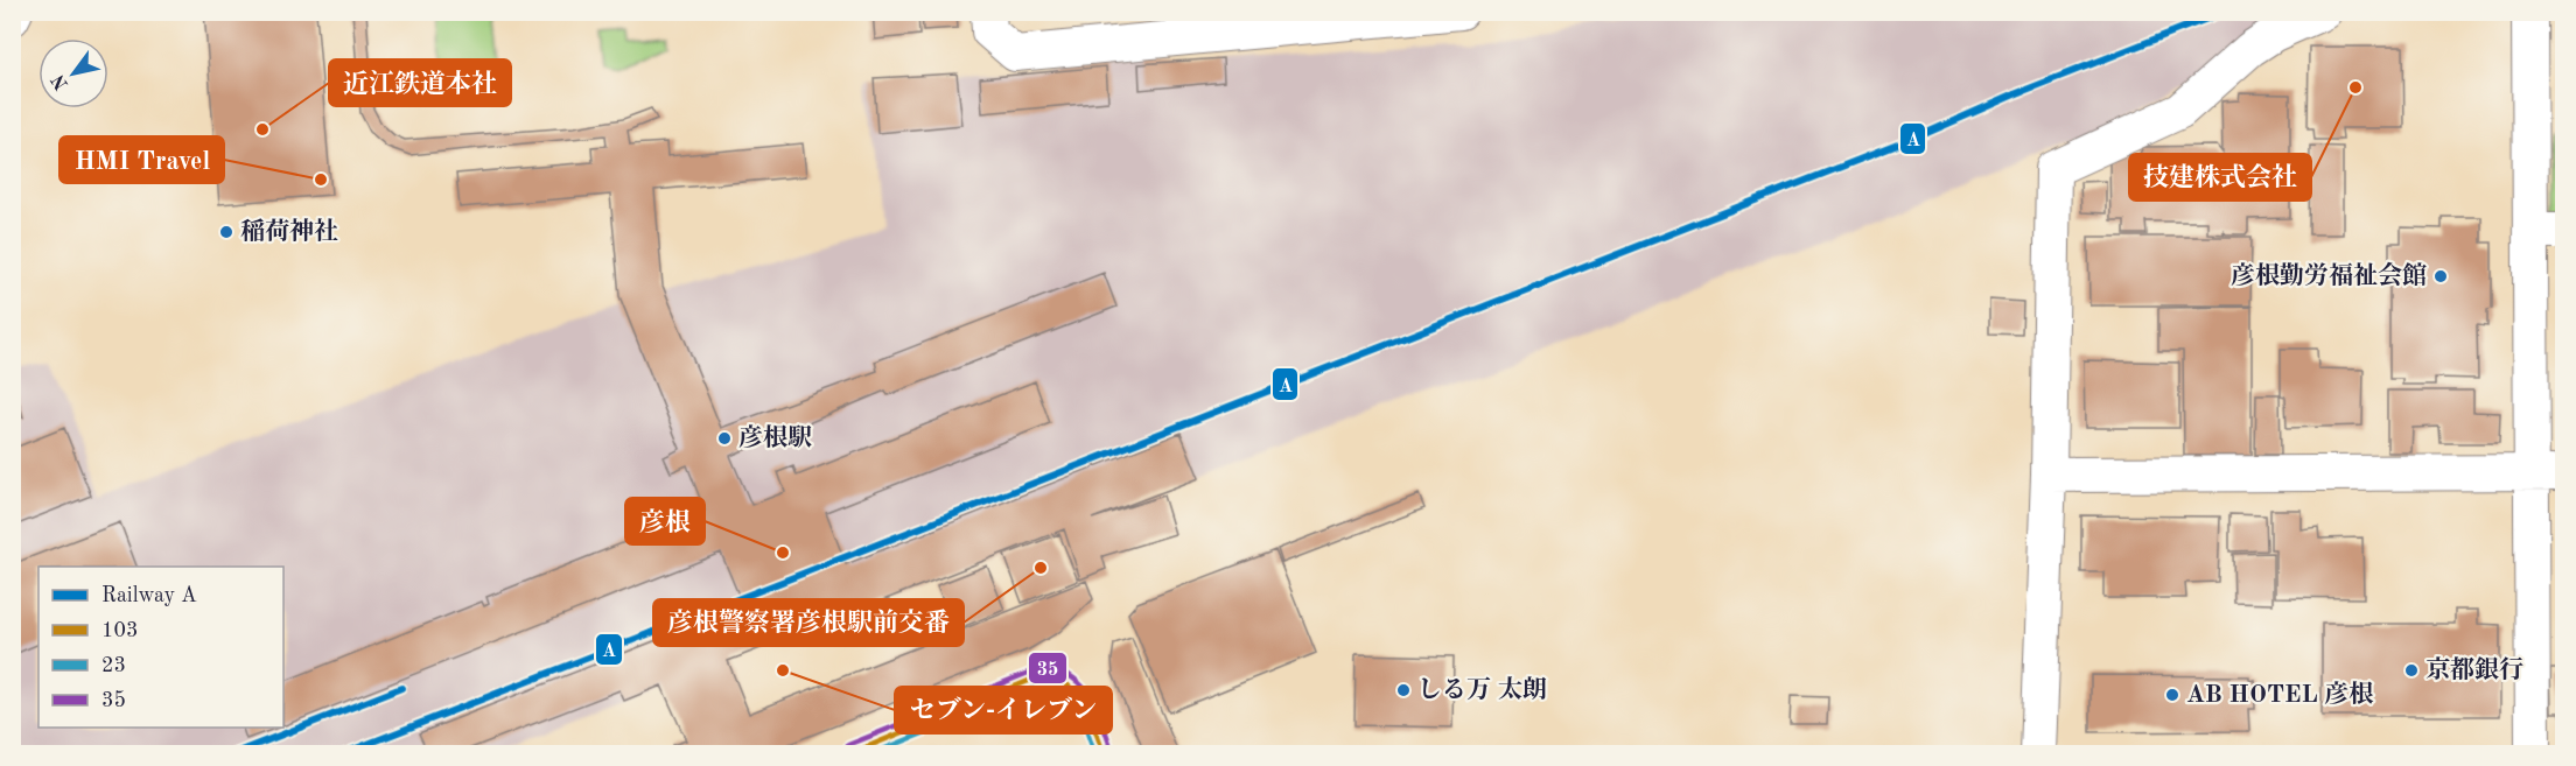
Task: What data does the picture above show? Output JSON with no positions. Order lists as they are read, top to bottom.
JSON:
{
  "places": [
    "技建株式会社",
    "近江鉄道本社",
    "HMI Travel",
    "稲荷神社",
    "彦根勤労福祉会館",
    "彦根駅",
    "彦根",
    "彦根警察署彦根駅前交番",
    "セブン-イレブン",
    "京都銀行",
    "しる万 太朗",
    "AB HOTEL 彦根"
  ],
  "lines": [
    "rail line A",
    "transit line 35",
    "transit line 103",
    "transit line 23"
  ],
  "legend": [
    "Railway A",
    "103",
    "23",
    "35"
  ],
  "north": "bottom left"
}
